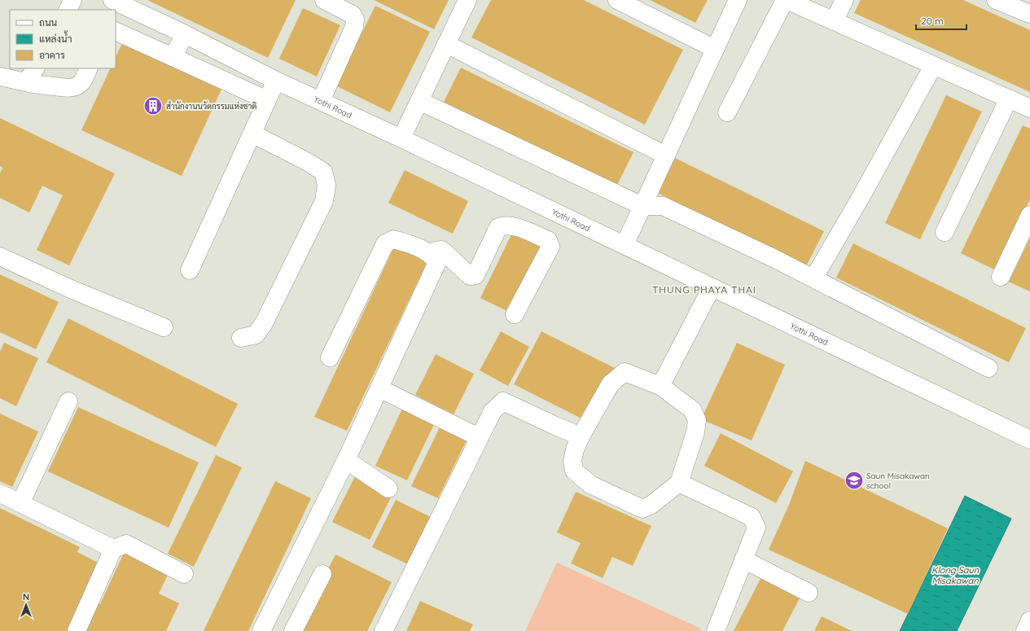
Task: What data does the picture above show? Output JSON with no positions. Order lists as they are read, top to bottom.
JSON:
{
  "streets": {
    "street": ["Yothi Road"]
  },
  "districts": ["THUNG PHAYA THAI"],
  "water": ["Klong Saun Misakawan"],
  "places": {
    "building": ["สำนักงานนวัตกรรมแห่งชาติ"],
    "school or university": ["Saun Misakawan school"]
  },
  "legend": ["ถนน", "แหล่งน้ำ", "อาคาร"],
  "scale_bar": "20 m",
  "north": "top"
}
